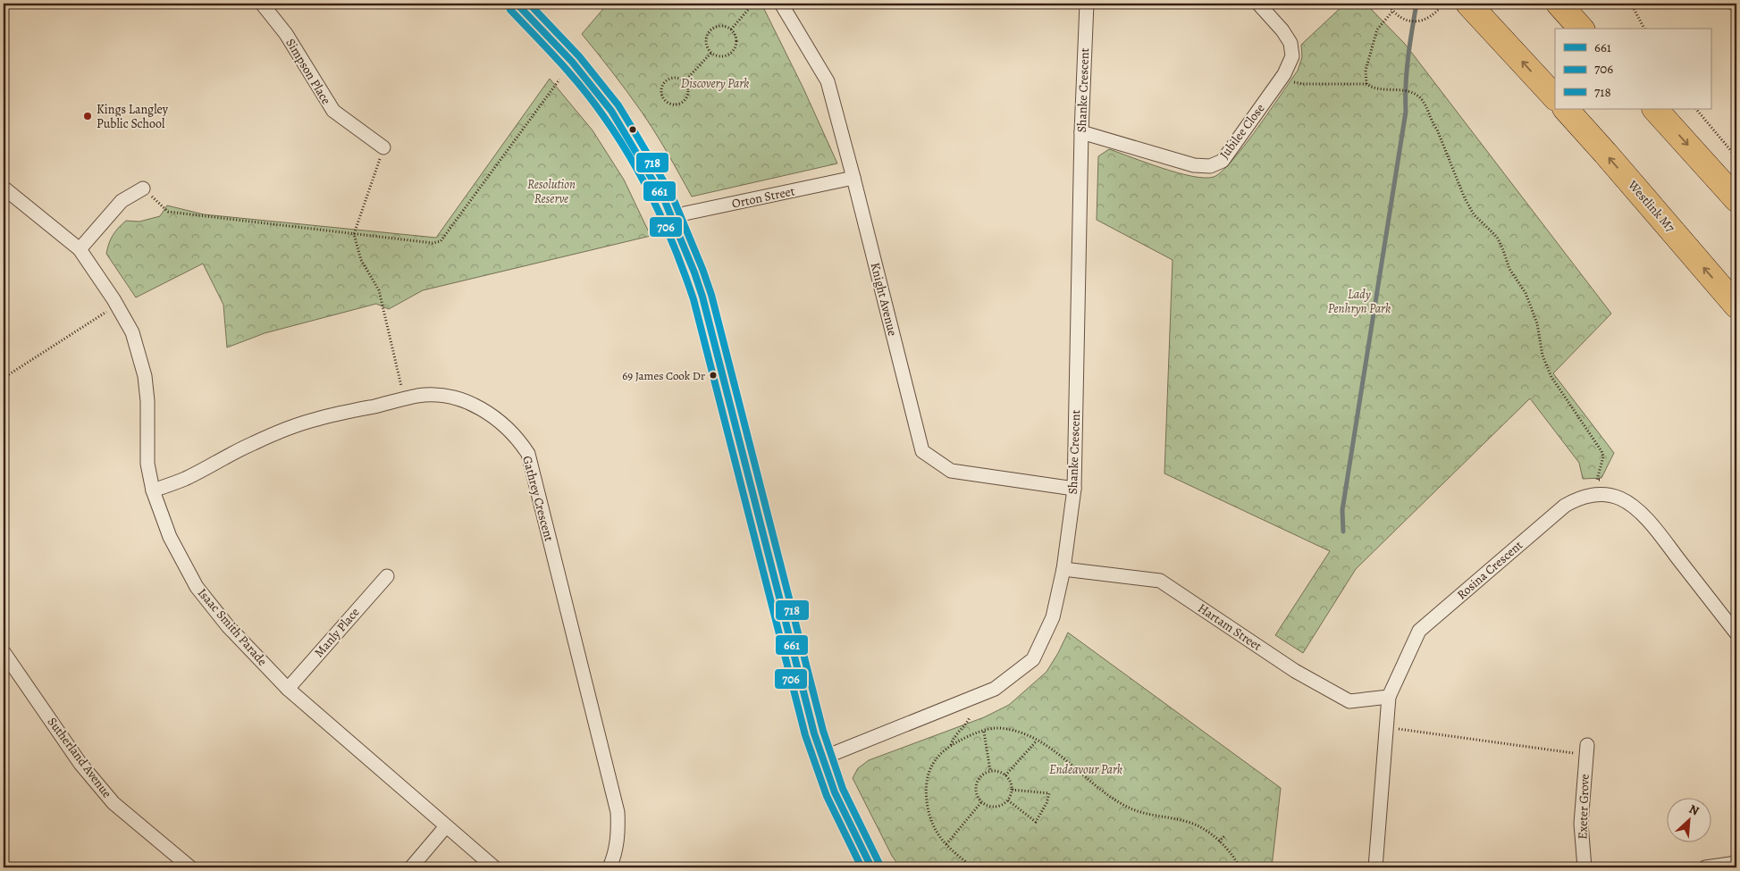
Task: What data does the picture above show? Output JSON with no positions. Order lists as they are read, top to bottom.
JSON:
{
  "streets": {
    "highway": ["Westlink M7"],
    "street": [
      "Simpson Place",
      "Shanke Crescent",
      "Jubilee Close",
      "Orton Street",
      "Knight Avenue",
      "Gathrey Crescent",
      "Rosina Crescent",
      "Isaac Smith Parade",
      "Hartam Street",
      "Manly Place",
      "Sutherland Avenue",
      "Exeter Grove"
    ]
  },
  "crossings": [
    ["Shanke Crescent", "Jubilee Close"],
    ["Shanke Crescent", "Knight Avenue"],
    ["Shanke Crescent", "Hartam Street"],
    ["Orton Street", "Knight Avenue"],
    ["Gathrey Crescent", "Isaac Smith Parade"],
    ["Rosina Crescent", "Hartam Street"],
    ["Isaac Smith Parade", "Manly Place"]
  ],
  "parks": [
    "Discovery Park",
    "Resolution Reserve",
    "Lady Penhryn Park",
    "Endeavour Park"
  ],
  "places": ["Kings Langley Public School", "69 James Cook Dr"],
  "lines": ["transit line 661", "transit line 718", "transit line 706"],
  "legend": ["661", "706", "718"],
  "north": "top right"
}
